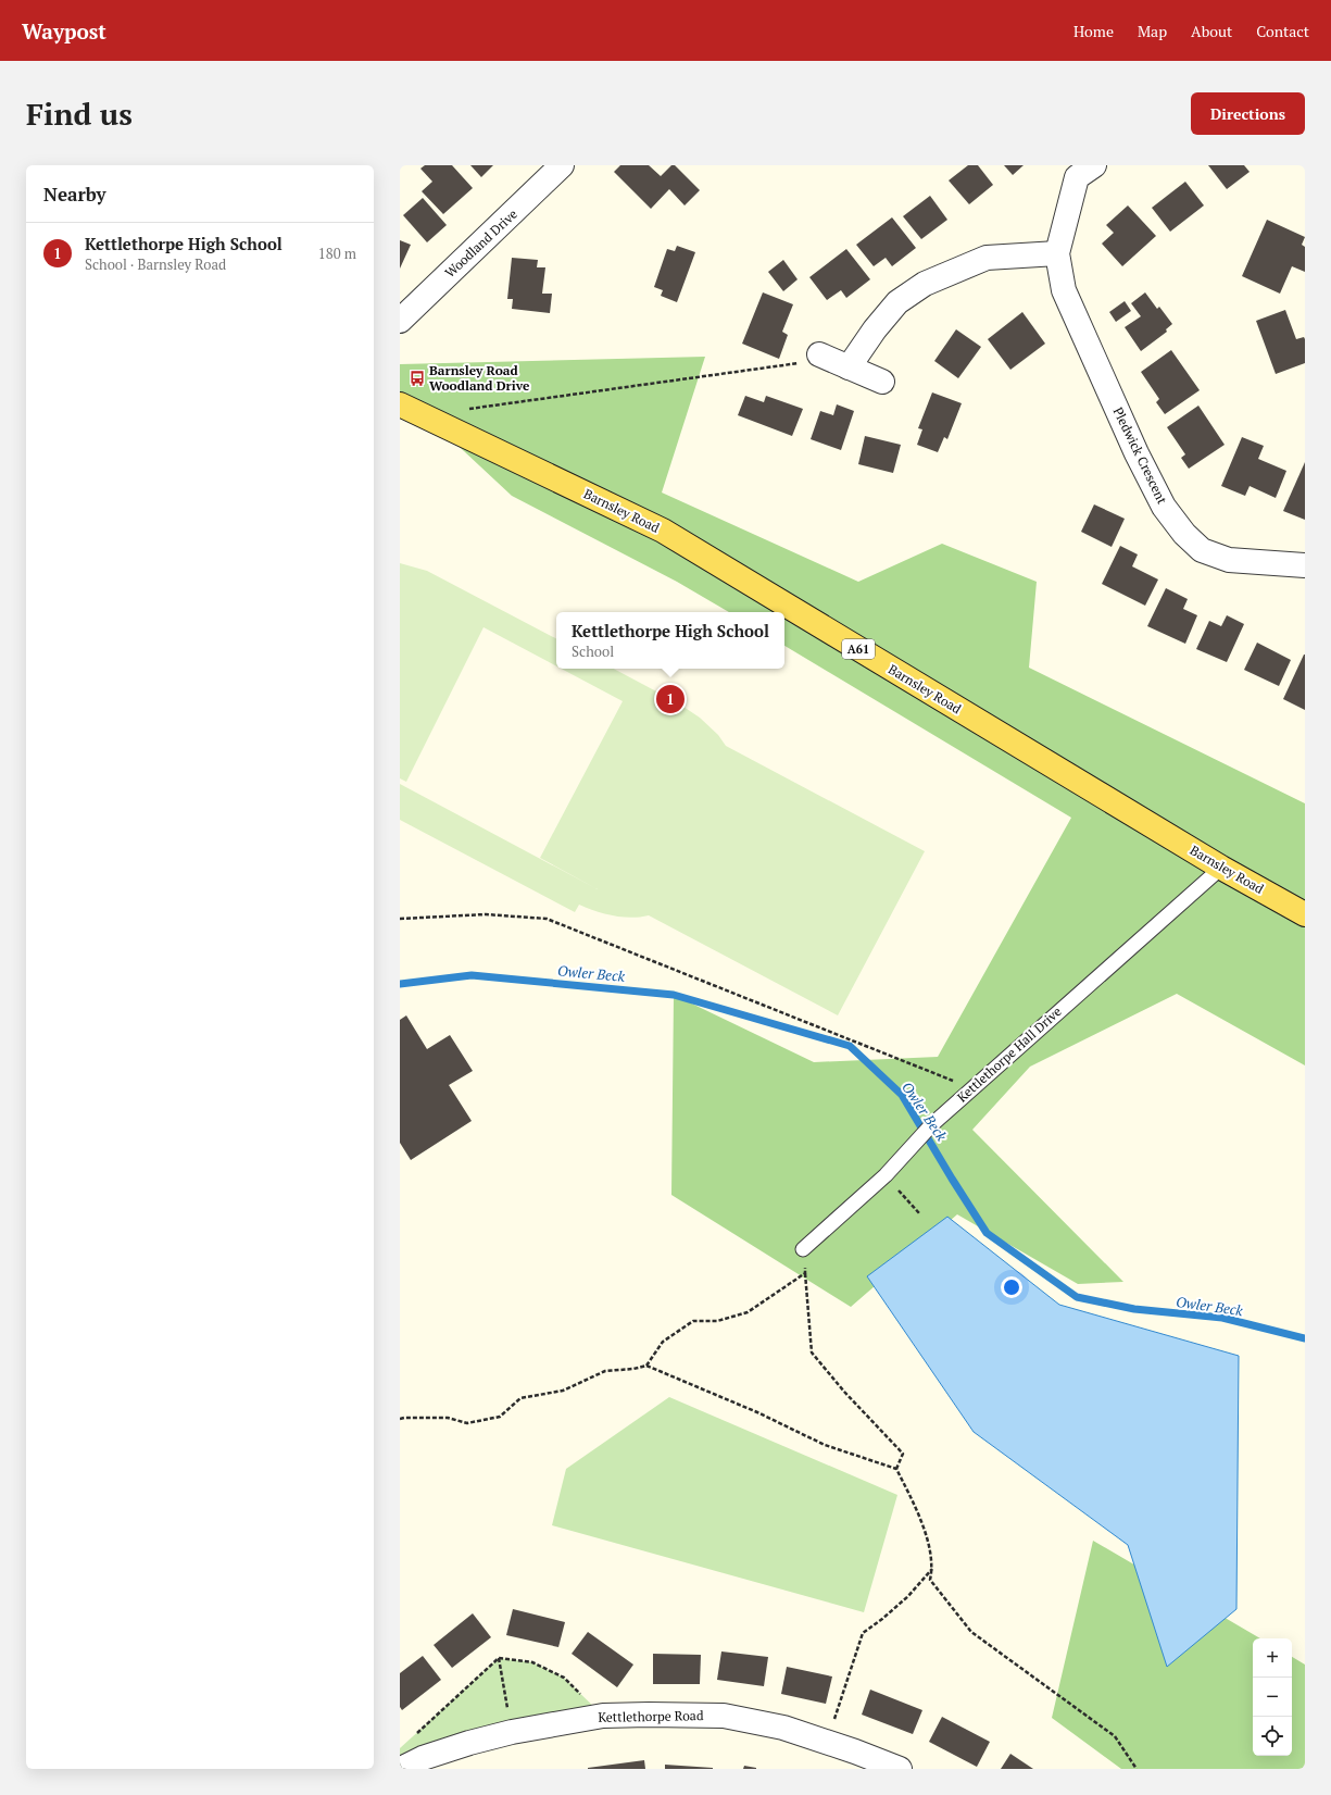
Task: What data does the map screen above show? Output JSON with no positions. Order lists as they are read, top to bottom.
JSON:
{
  "streets": {
    "main road": ["Barnsley Road", "A61"],
    "street": ["Woodland Drive", "Pledwick Crescent", "Kettlethorpe Road"],
    "lane": ["Kettlethorpe Hall Drive"]
  },
  "crossings": [
    ["Barnsley Road", "Kettlethorpe Hall Drive"]
  ],
  "water": ["Owler Beck"],
  "places": {
    "bus stop": ["Barnsley Road Woodland Drive"]
  },
  "page": {
    "header": "Waypost",
    "nav": [
      "Home",
      "Map",
      "About",
      "Contact"
    ],
    "buttons": "Directions",
    "title": "Find us",
    "heading": "Nearby",
    "list": [
      {
        "mark": "1",
        "name": "Kettlethorpe High School",
        "note": "School · Barnsley Road",
        "value": "180 m"
      }
    ],
    "popup": ["Kettlethorpe High School", "School"],
    "pins": "1",
    "map_buttons": ["+", "−"]
  }
}
